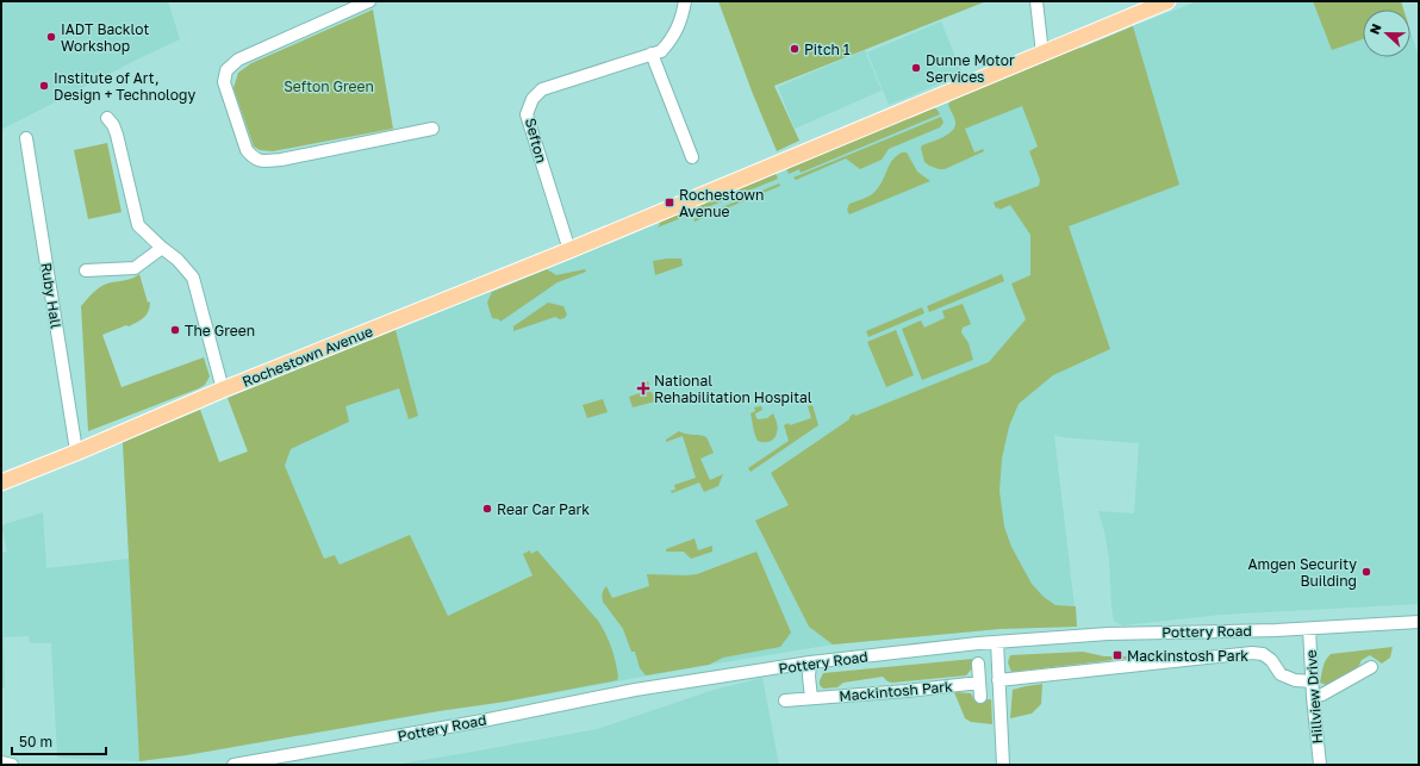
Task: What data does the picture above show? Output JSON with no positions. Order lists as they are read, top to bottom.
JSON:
{
  "streets": {
    "main road": ["Rochestown Avenue"],
    "street": [
      "Sefton",
      "Ruby Hall",
      "Pottery Road",
      "Mackintosh Park",
      "Hillview Drive"
    ]
  },
  "crossings": [
    ["Sefton", "Rochestown Avenue"],
    ["Ruby Hall", "Rochestown Avenue"],
    ["Pottery Road", "Hillview Drive"]
  ],
  "parks": ["Sefton Green"],
  "places": {
    "other": [
      "IADT Backlot Workshop",
      "Pitch 1",
      "Dunne Motor Services",
      "Institute of Art, Design + Technology",
      "The Green",
      "Rear Car Park",
      "Amgen Security Building"
    ],
    "transit": ["Rochestown Avenue", "Mackinstosh Park"],
    "health": ["National Rehabilitation Hospital"]
  },
  "scale_bar": "50 m",
  "north": "left"
}
